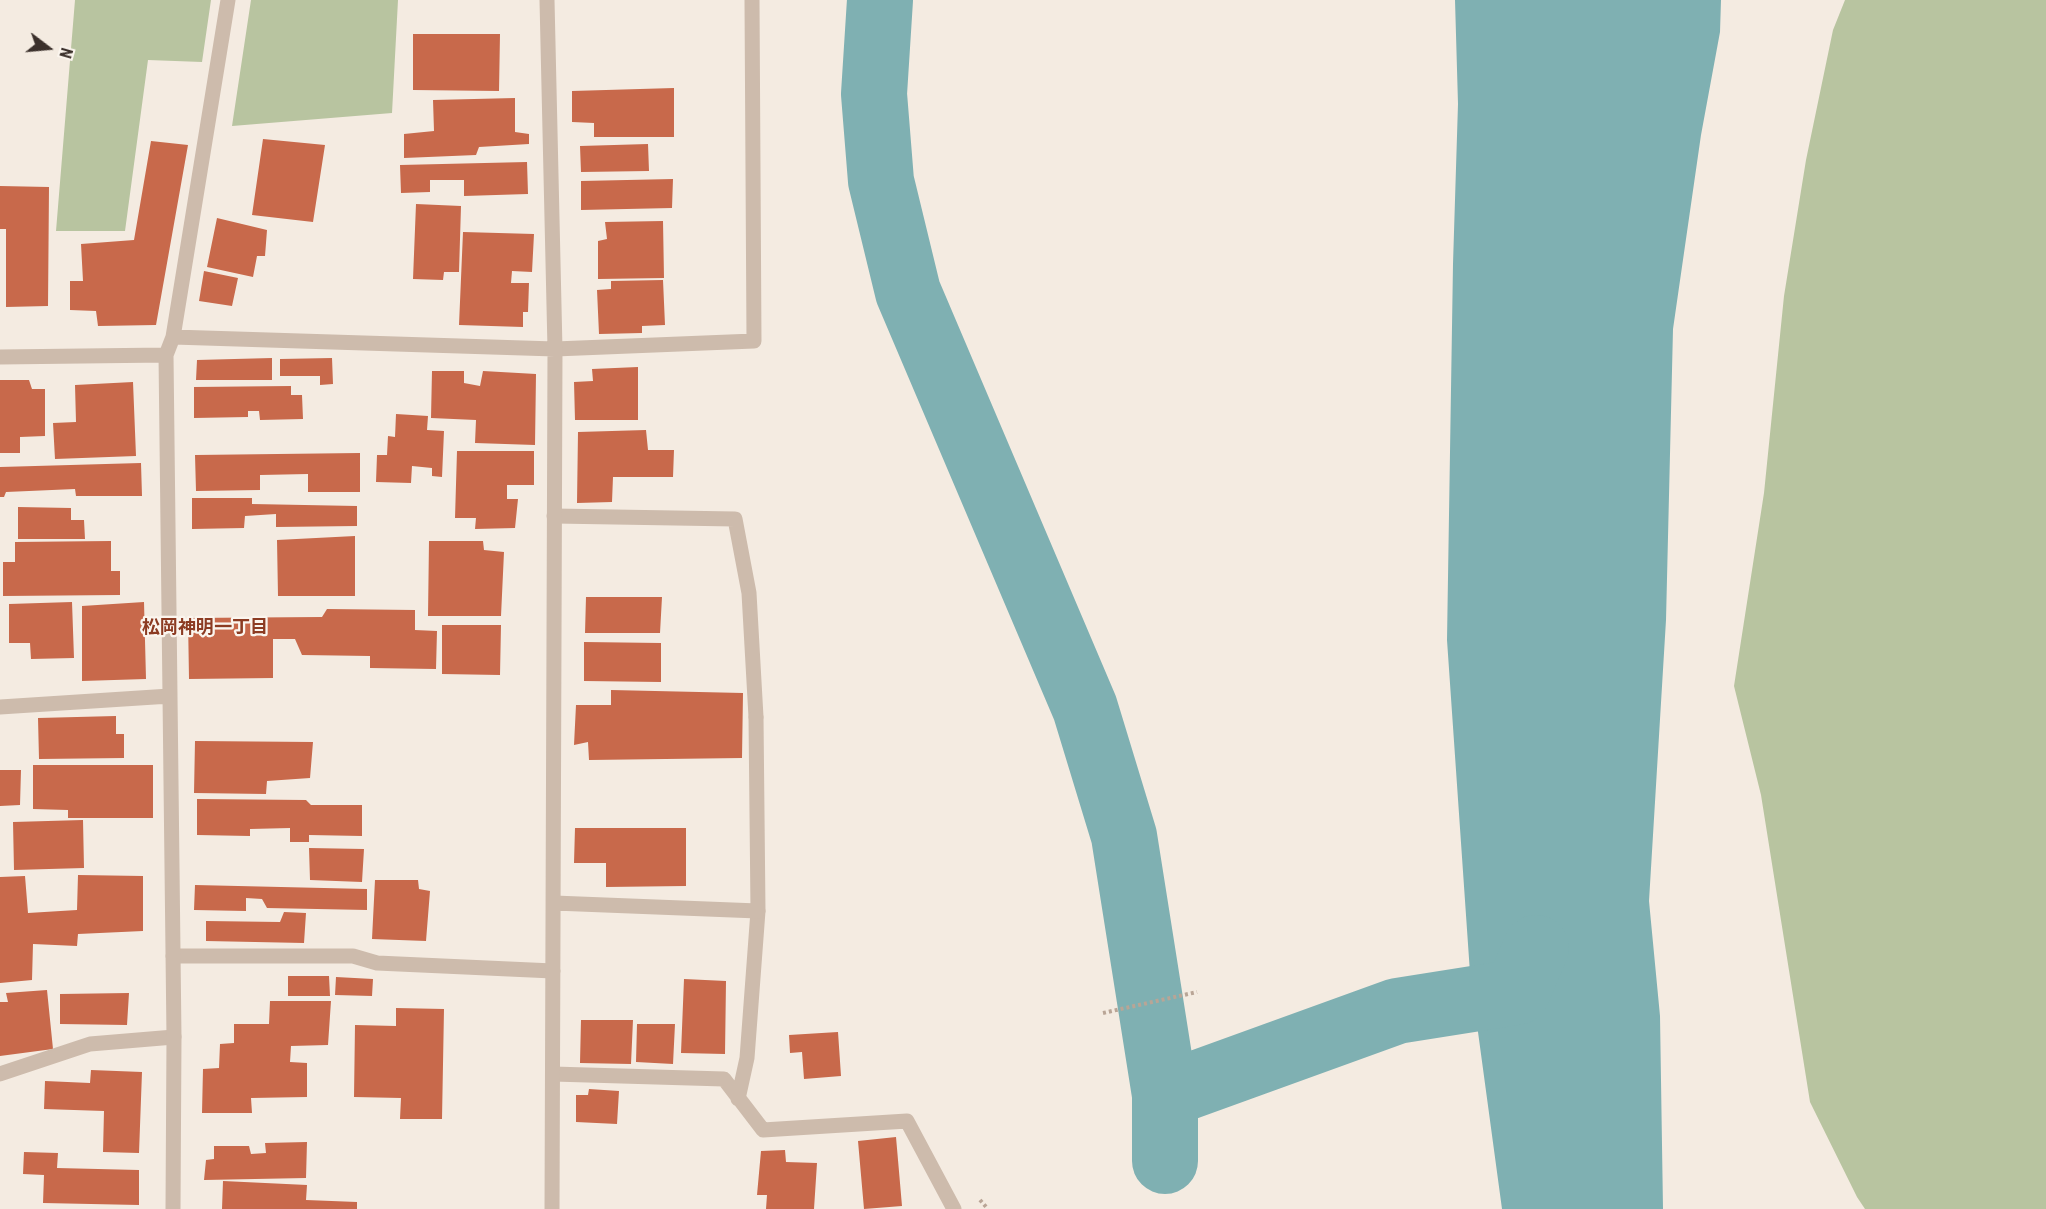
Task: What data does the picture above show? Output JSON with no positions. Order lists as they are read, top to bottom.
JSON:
{
  "districts": ["松岡神明一丁目"],
  "north": "right"
}
